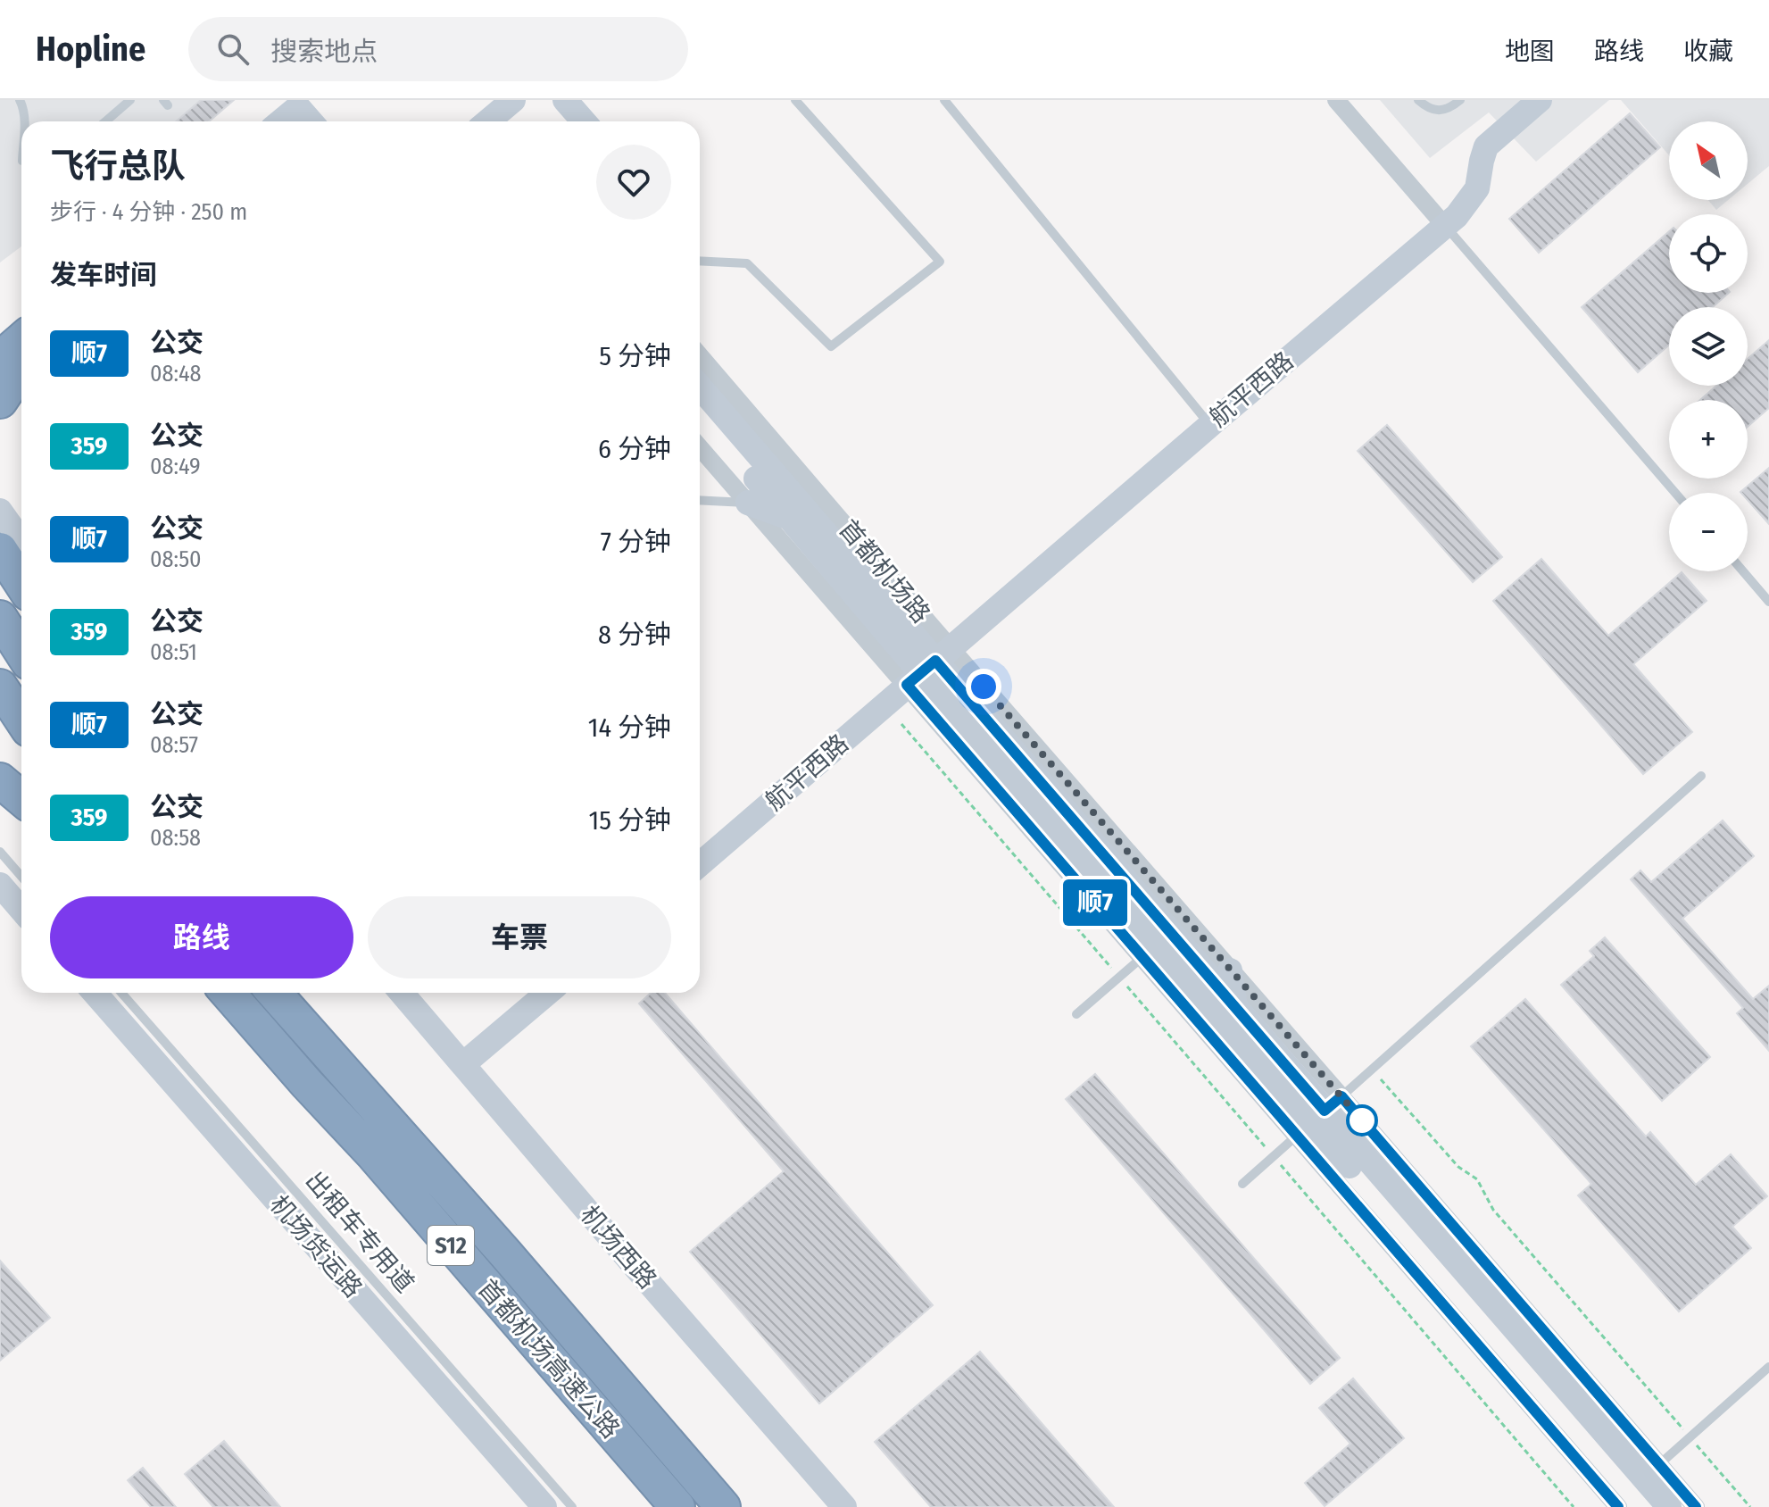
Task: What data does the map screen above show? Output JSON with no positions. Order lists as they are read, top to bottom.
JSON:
{
  "streets": {
    "highway": ["S12", "首都机场高速公路"],
    "street": [
      "航平西路",
      "首都机场路",
      "机场货运路",
      "机场西路"
    ],
    "lane": ["出租车专用道"]
  },
  "crossings": [
    ["航平西路", "首都机场路"]
  ],
  "lines": ["bus line 顺7"],
  "north": "top left",
  "page": {
    "header": "Hopline",
    "search": "搜索地点",
    "nav": ["地图", "路线", "收藏"],
    "on_map": "顺7",
    "map_buttons": ["+", "−"],
    "heading": [
      ["飞行总队", "步行 · 4 分钟 · 250 m"],
      "发车时间"
    ],
    "list": [
      {
        "mark": "顺7",
        "name": "公交",
        "note": "08:48",
        "value": "5 分钟"
      },
      {
        "mark": "359",
        "name": "公交",
        "note": "08:49",
        "value": "6 分钟"
      },
      {
        "mark": "顺7",
        "name": "公交",
        "note": "08:50",
        "value": "7 分钟"
      },
      {
        "mark": "359",
        "name": "公交",
        "note": "08:51",
        "value": "8 分钟"
      },
      {
        "mark": "顺7",
        "name": "公交",
        "note": "08:57",
        "value": "14 分钟"
      },
      {
        "mark": "359",
        "name": "公交",
        "note": "08:58",
        "value": "15 分钟"
      }
    ],
    "buttons": ["路线", "车票"]
  }
}
